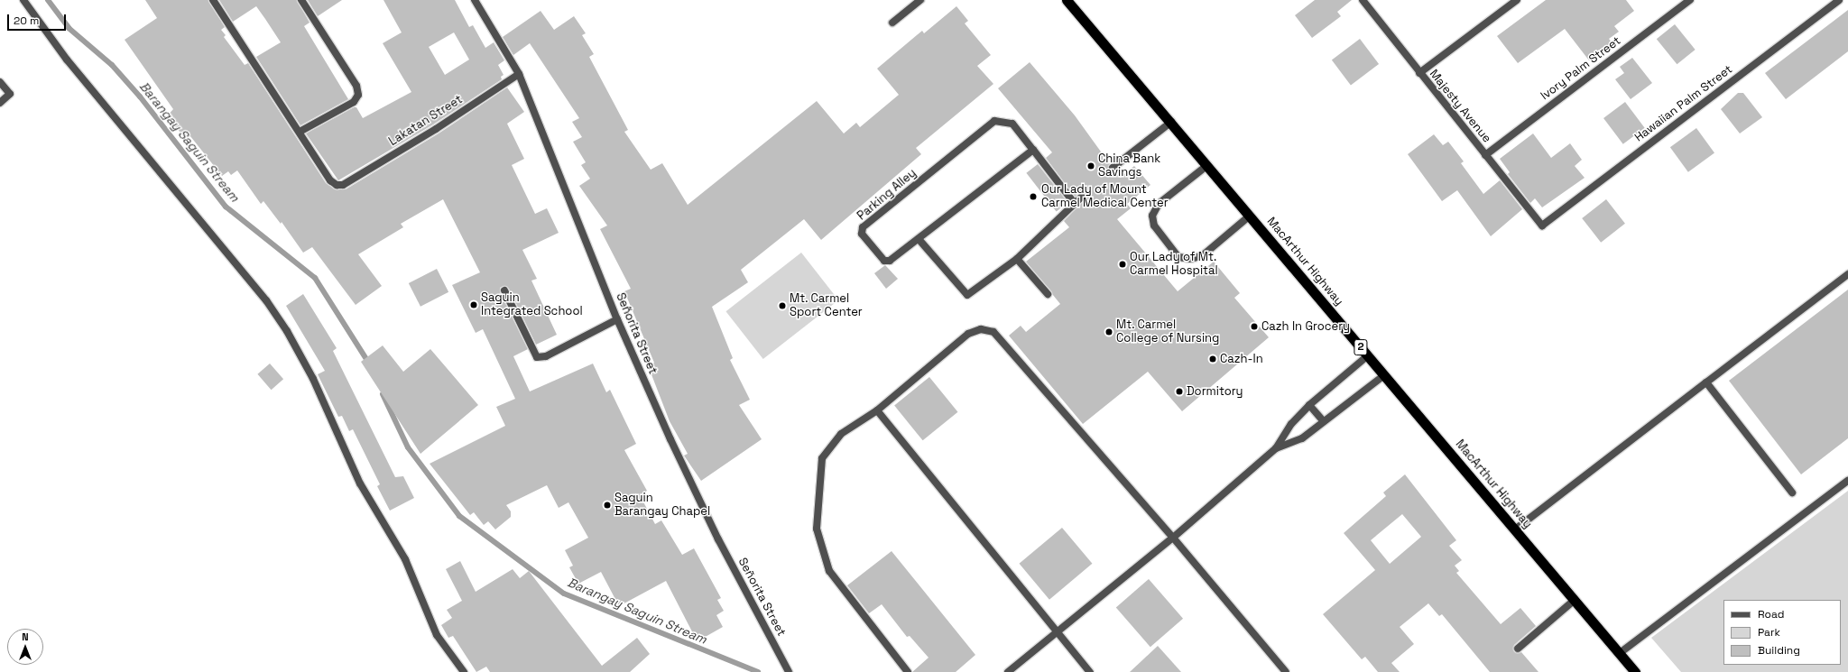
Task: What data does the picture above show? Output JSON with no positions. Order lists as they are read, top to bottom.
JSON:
{
  "streets": {
    "highway": ["MacArthur Highway", "2"],
    "street": [
      "Ivory Palm Street",
      "Hawaiian Palm Street",
      "Majesty Avenue",
      "Lakatan Street",
      "Parking Alley",
      "Señorita Street"
    ]
  },
  "crossings": [
    ["Ivory Palm Street", "Majesty Avenue"],
    ["Hawaiian Palm Street", "Majesty Avenue"],
    ["Lakatan Street", "Señorita Street"]
  ],
  "water": ["Barangay Saguin Stream"],
  "places": [
    "China Bank Savings",
    "Our Lady of Mount Carmel Medical Center",
    "Our Lady of Mt. Carmel Hospital",
    "Saguin Integrated School",
    "Mt. Carmel Sport Center",
    "Cazh In Grocery",
    "Mt. Carmel College of Nursing",
    "Cazh-In",
    "Dormitory",
    "Saguin Barangay Chapel"
  ],
  "legend": ["Road", "Park", "Building"],
  "scale_bar": "20 m",
  "north": "top"
}
